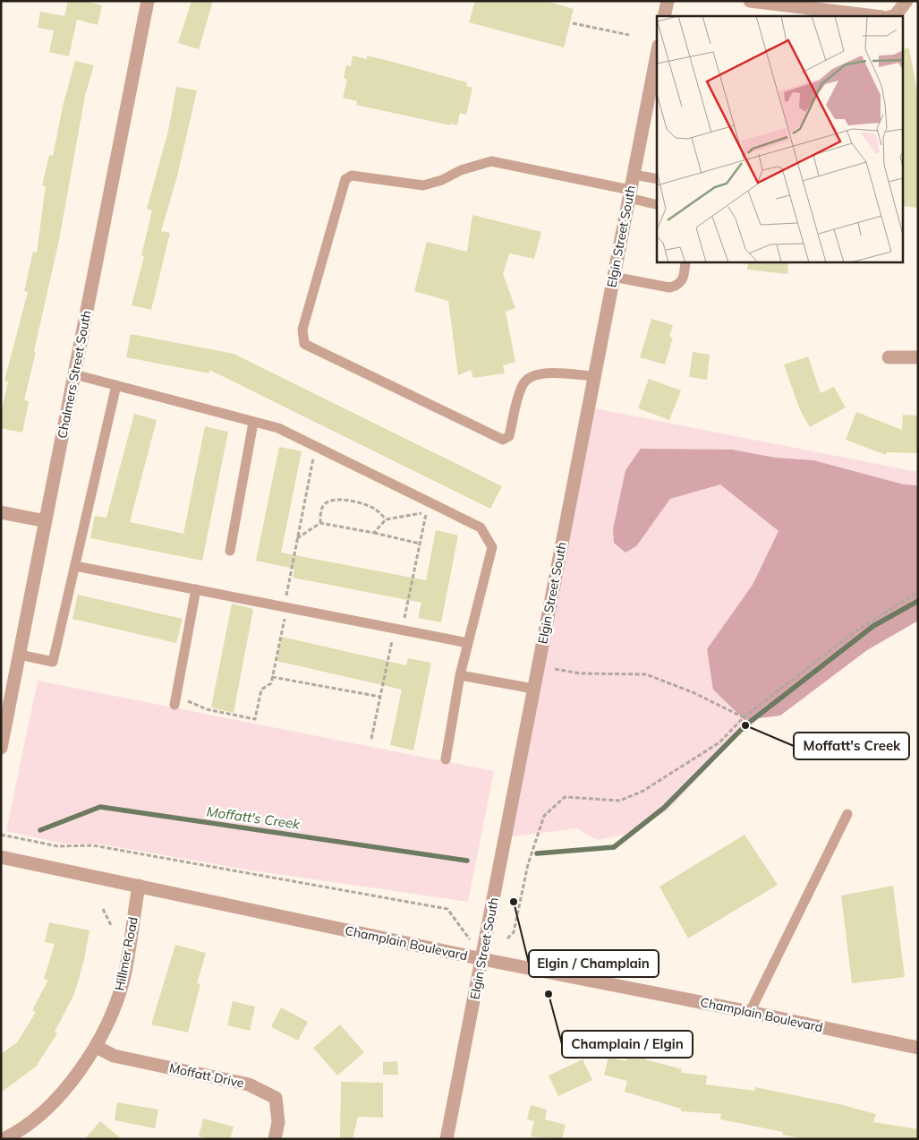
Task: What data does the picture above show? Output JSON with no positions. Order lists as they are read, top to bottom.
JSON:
{
  "streets": {
    "street": [
      "Elgin Street South",
      "Chalmers Street South",
      "Champlain Boulevard",
      "Hillmer Road",
      "Moffatt Drive"
    ]
  },
  "crossings": [
    ["Elgin Street South", "Champlain Boulevard"],
    ["Champlain Boulevard", "Hillmer Road"],
    ["Hillmer Road", "Moffatt Drive"]
  ],
  "water": ["Moffatt's Creek"],
  "places": ["Moffatt's Creek", "Elgin / Champlain", "Champlain / Elgin"]
}
